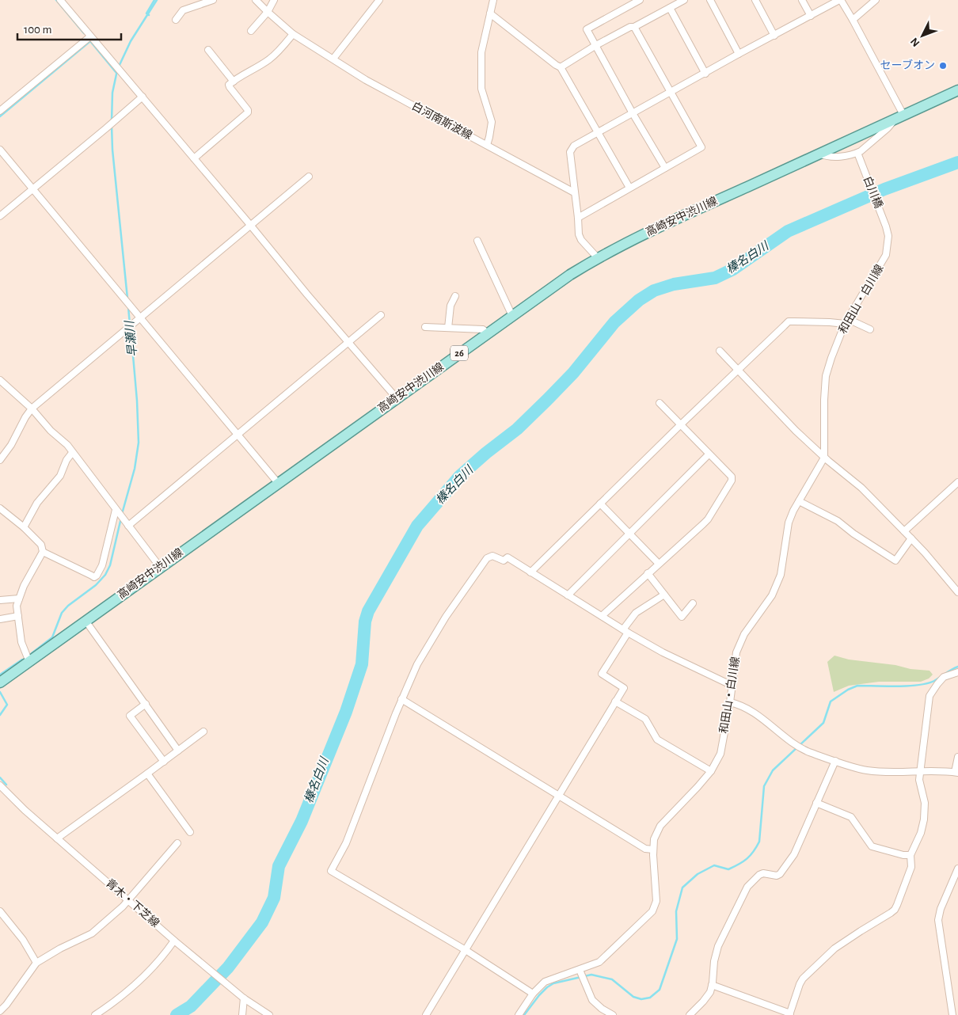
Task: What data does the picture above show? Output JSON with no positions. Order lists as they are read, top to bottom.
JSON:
{
  "streets": {
    "main road": ["高崎安中渋川線", "26"],
    "street": [
      "白河南斯波線",
      "白川橋",
      "和田山・白川線",
      "青木・下芝線"
    ]
  },
  "crossings": [
    ["白川橋", "和田山・白川線"]
  ],
  "water": ["榛名白川", "早瀬川"],
  "places": ["セーブオン"],
  "scale_bar": "100 m",
  "north": "bottom left"
}
